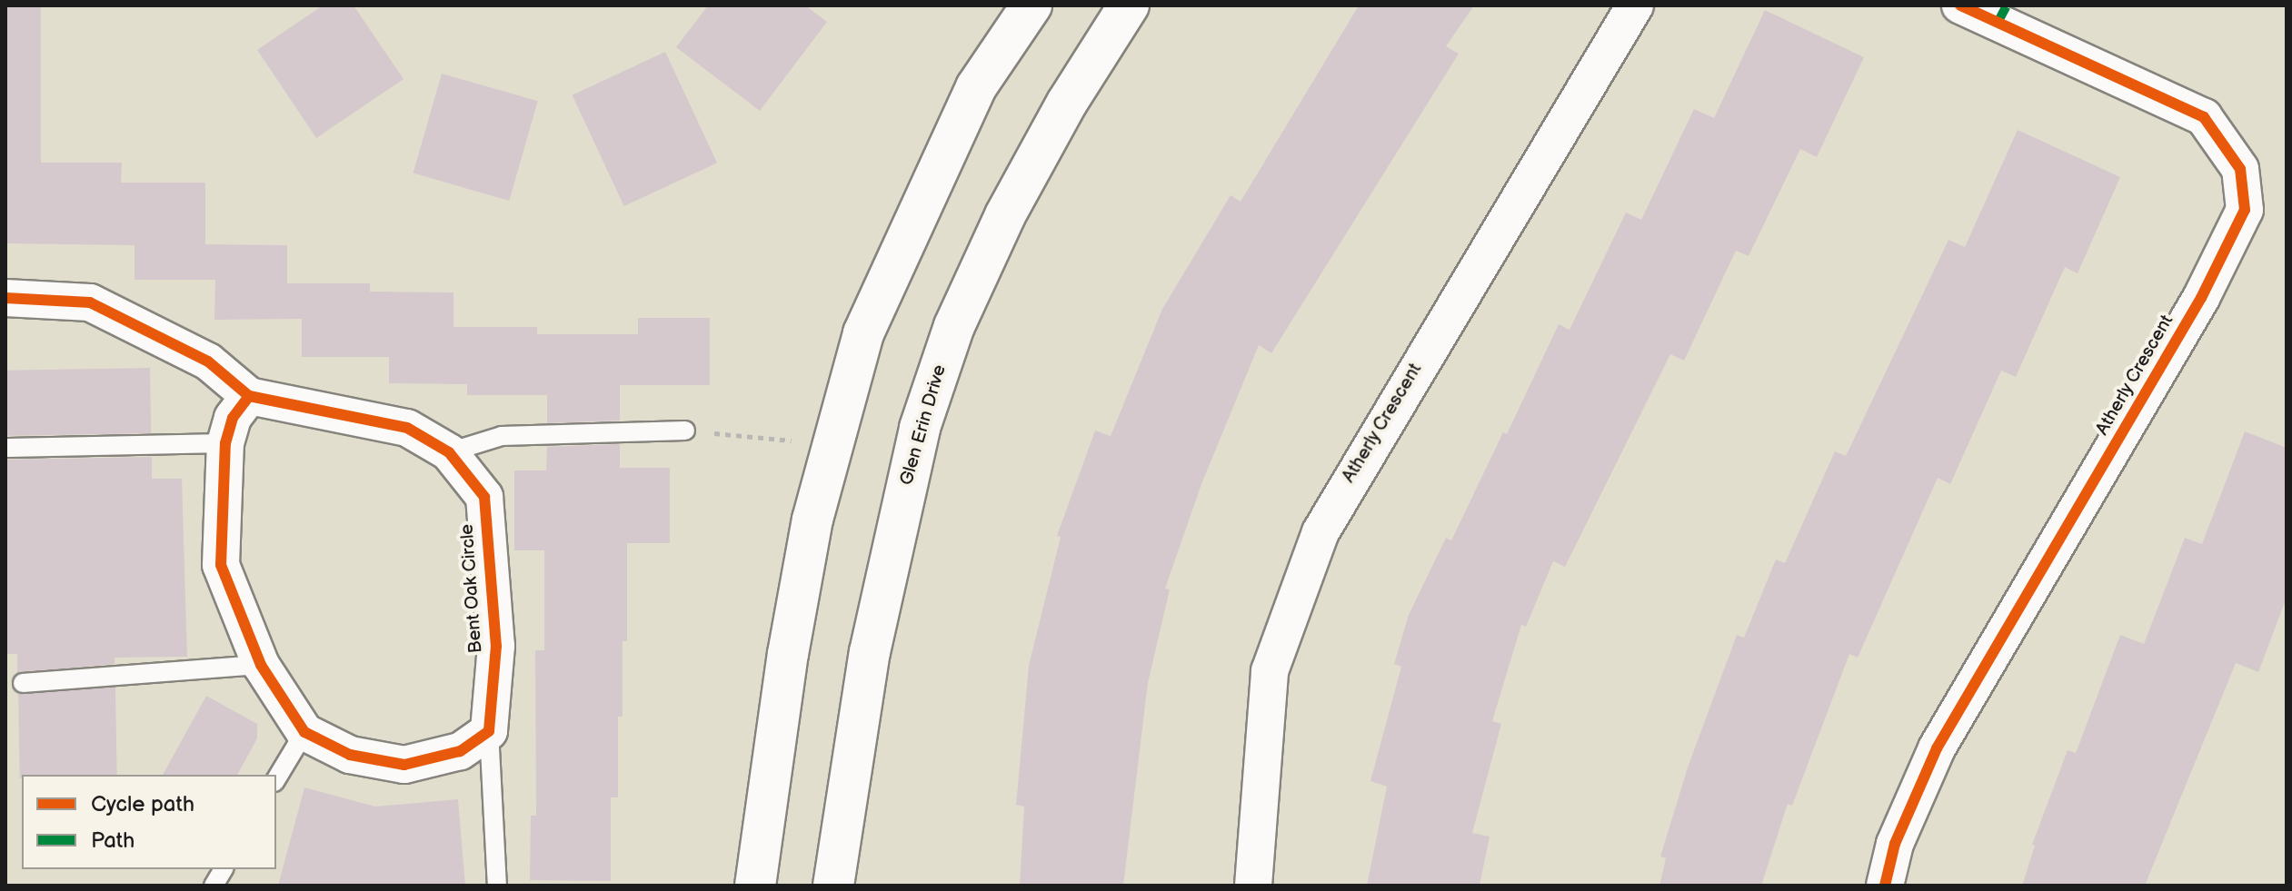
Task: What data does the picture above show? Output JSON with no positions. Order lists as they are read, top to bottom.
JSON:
{
  "streets": {
    "street": ["Atherly Crescent", "Glen Erin Drive", "Bent Oak Circle"]
  },
  "legend": ["Cycle path", "Path"]
}
